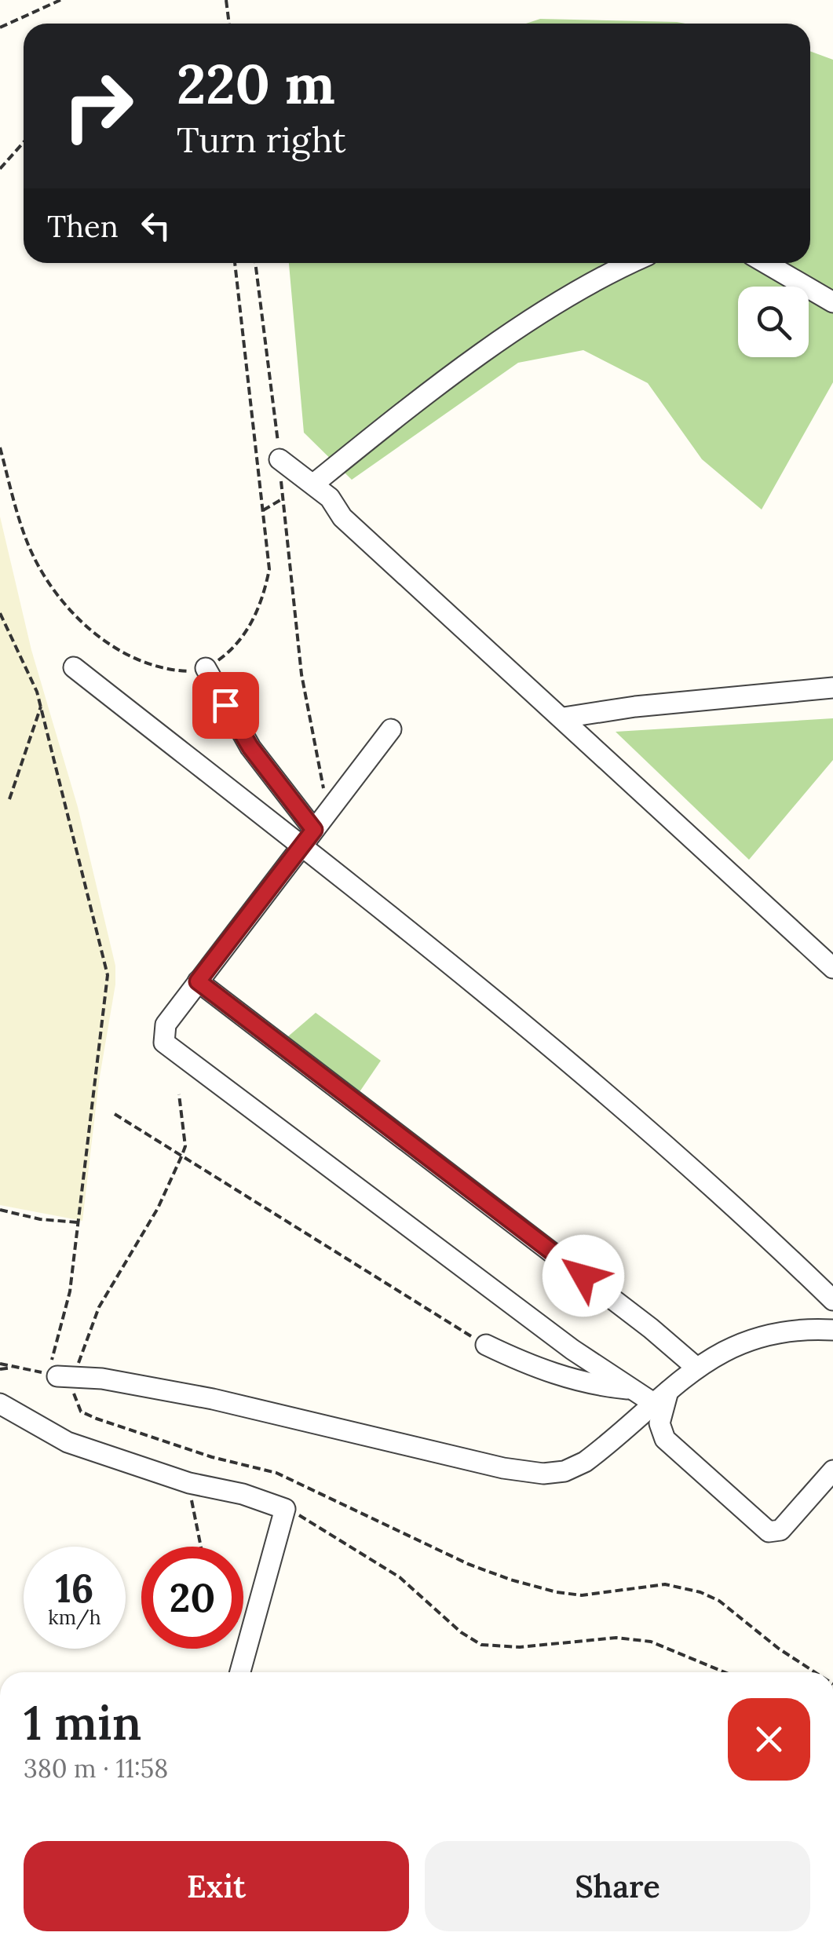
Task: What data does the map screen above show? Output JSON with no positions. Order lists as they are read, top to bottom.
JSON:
{
  "page": {
    "turn": ["220 m", "Turn right"],
    "then": "Then",
    "speed": "16 km/h",
    "limit": "20",
    "heading": ["1 min", "380 m · 11:58"],
    "buttons": ["Exit", "Share"]
  }
}
